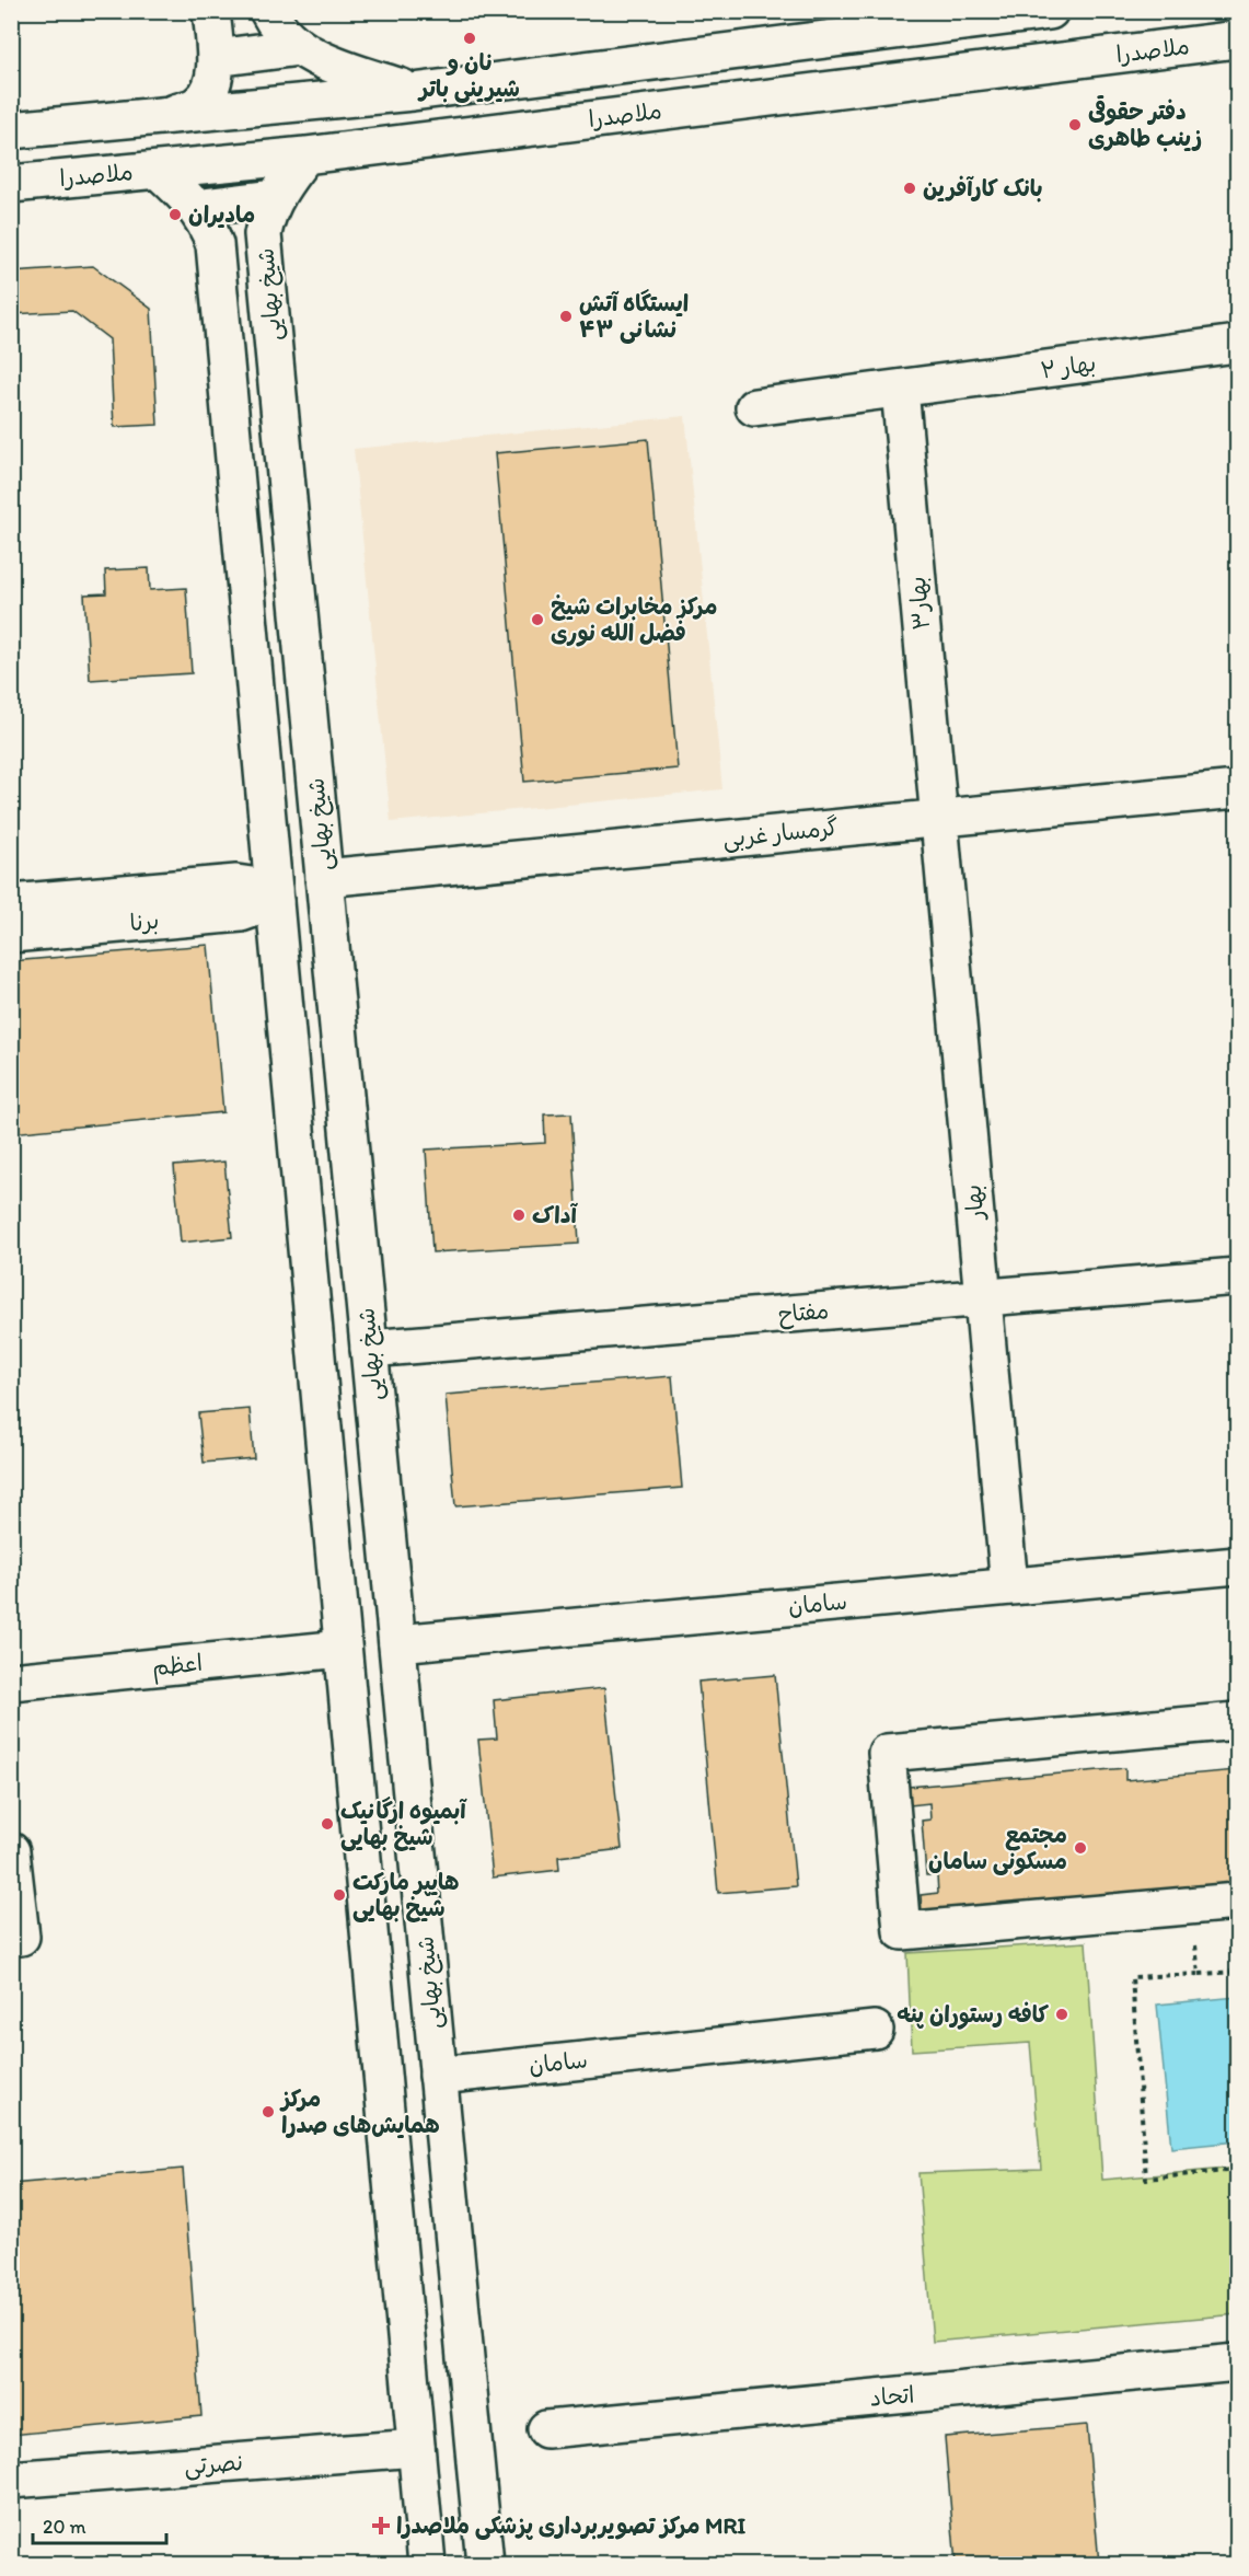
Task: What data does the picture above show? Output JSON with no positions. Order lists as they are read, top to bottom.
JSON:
{
  "streets": {
    "main road": [
      "ملاصدرا",
      "شیخ بهایی",
      "بهار ۲",
      "بهار۳",
      "گرمسار غربی",
      "برنا",
      "بهار",
      "مفتاح",
      "سامان",
      "اعظم",
      "اتحاد",
      "نصرتی"
    ]
  },
  "crossings": [
    ["ملاصدرا", "شیخ بهایی"],
    ["شیخ بهایی", "گرمسار غربی"],
    ["شیخ بهایی", "مفتاح"],
    ["شیخ بهایی", "سامان"],
    ["بهار ۲", "بهار۳"],
    ["بهار۳", "گرمسار غربی"],
    ["بهار۳", "بهار"],
    ["گرمسار غربی", "بهار"],
    ["بهار", "مفتاح"],
    ["بهار", "سامان"],
    ["سامان", "اعظم"]
  ],
  "places": {
    "other": [
      "نان و شیرینی باتر",
      "دفتر حقوقی زینب طاهری",
      "بانک کارآفرین",
      "مادیران",
      "ایستگاه آتش نشانی ۴۳",
      "مرکز مخابرات شیخ فضل الله نوری",
      "آداک",
      "آبمیوه ارگانیک شیخ بهایی",
      "مجتمع مسکونی سامان",
      "هایپر مارکت شیخ بهایی",
      "کافه رستوران پنه",
      "مرکز همایش‌های صدرا"
    ],
    "health": ["مرکز تصویربرداری پزشکی ملاصدرا MRI"]
  },
  "scale_bar": "20 m"
}
